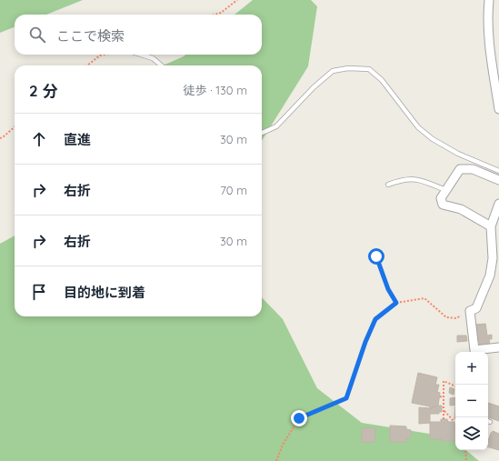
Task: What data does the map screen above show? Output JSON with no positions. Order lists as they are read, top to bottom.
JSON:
{
  "page": {
    "search": "ここで検索",
    "heading": ["2 分", "徒歩 · 130 m"],
    "list": [
      ["直進", "30 m"],
      ["右折", "70 m"],
      ["右折", "30 m"],
      "目的地に到着"
    ],
    "map_buttons": ["+", "−"]
  }
}
